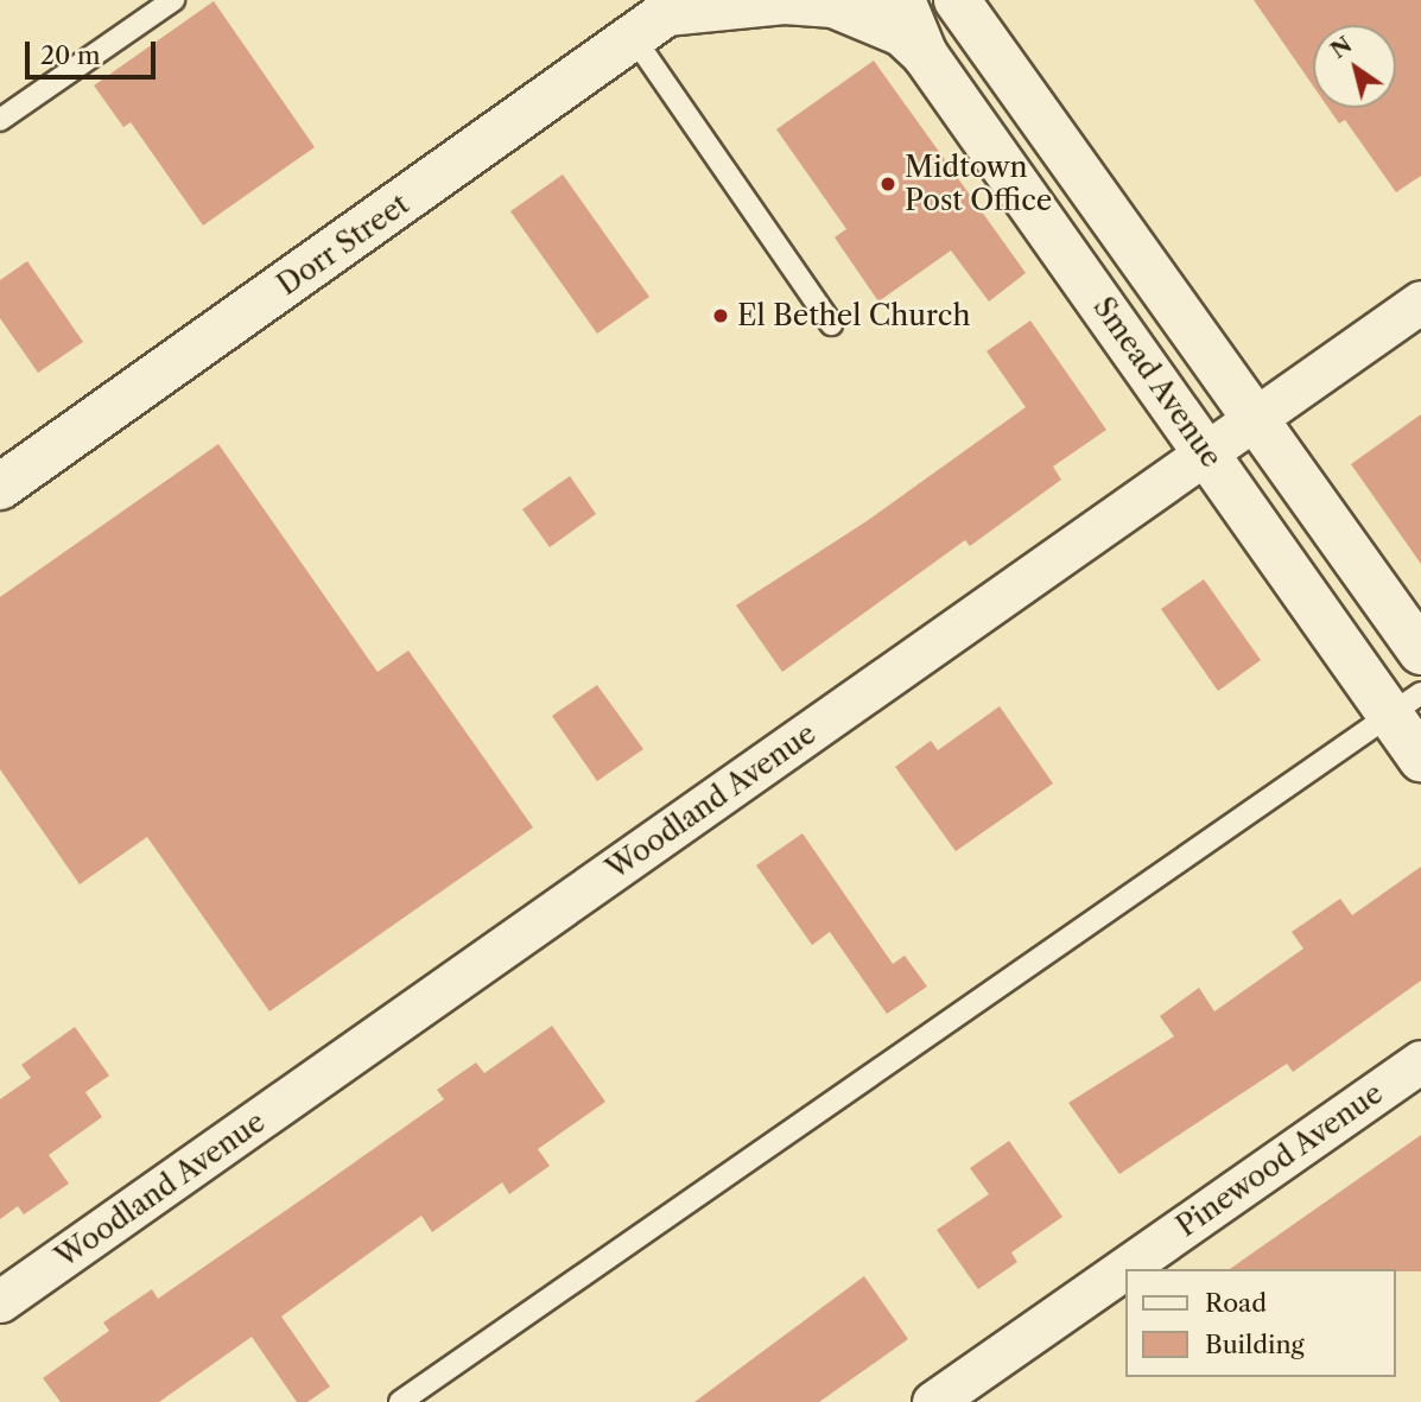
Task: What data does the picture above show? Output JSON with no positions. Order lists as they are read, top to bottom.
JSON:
{
  "streets": {
    "street": [
      "Dorr Street",
      "Smead Avenue",
      "Woodland Avenue",
      "Pinewood Avenue"
    ]
  },
  "crossings": [
    ["Smead Avenue", "Woodland Avenue"]
  ],
  "places": ["Midtown Post Office", "El Bethel Church"],
  "legend": ["Road", "Building"],
  "scale_bar": "20 m",
  "north": "top left"
}
